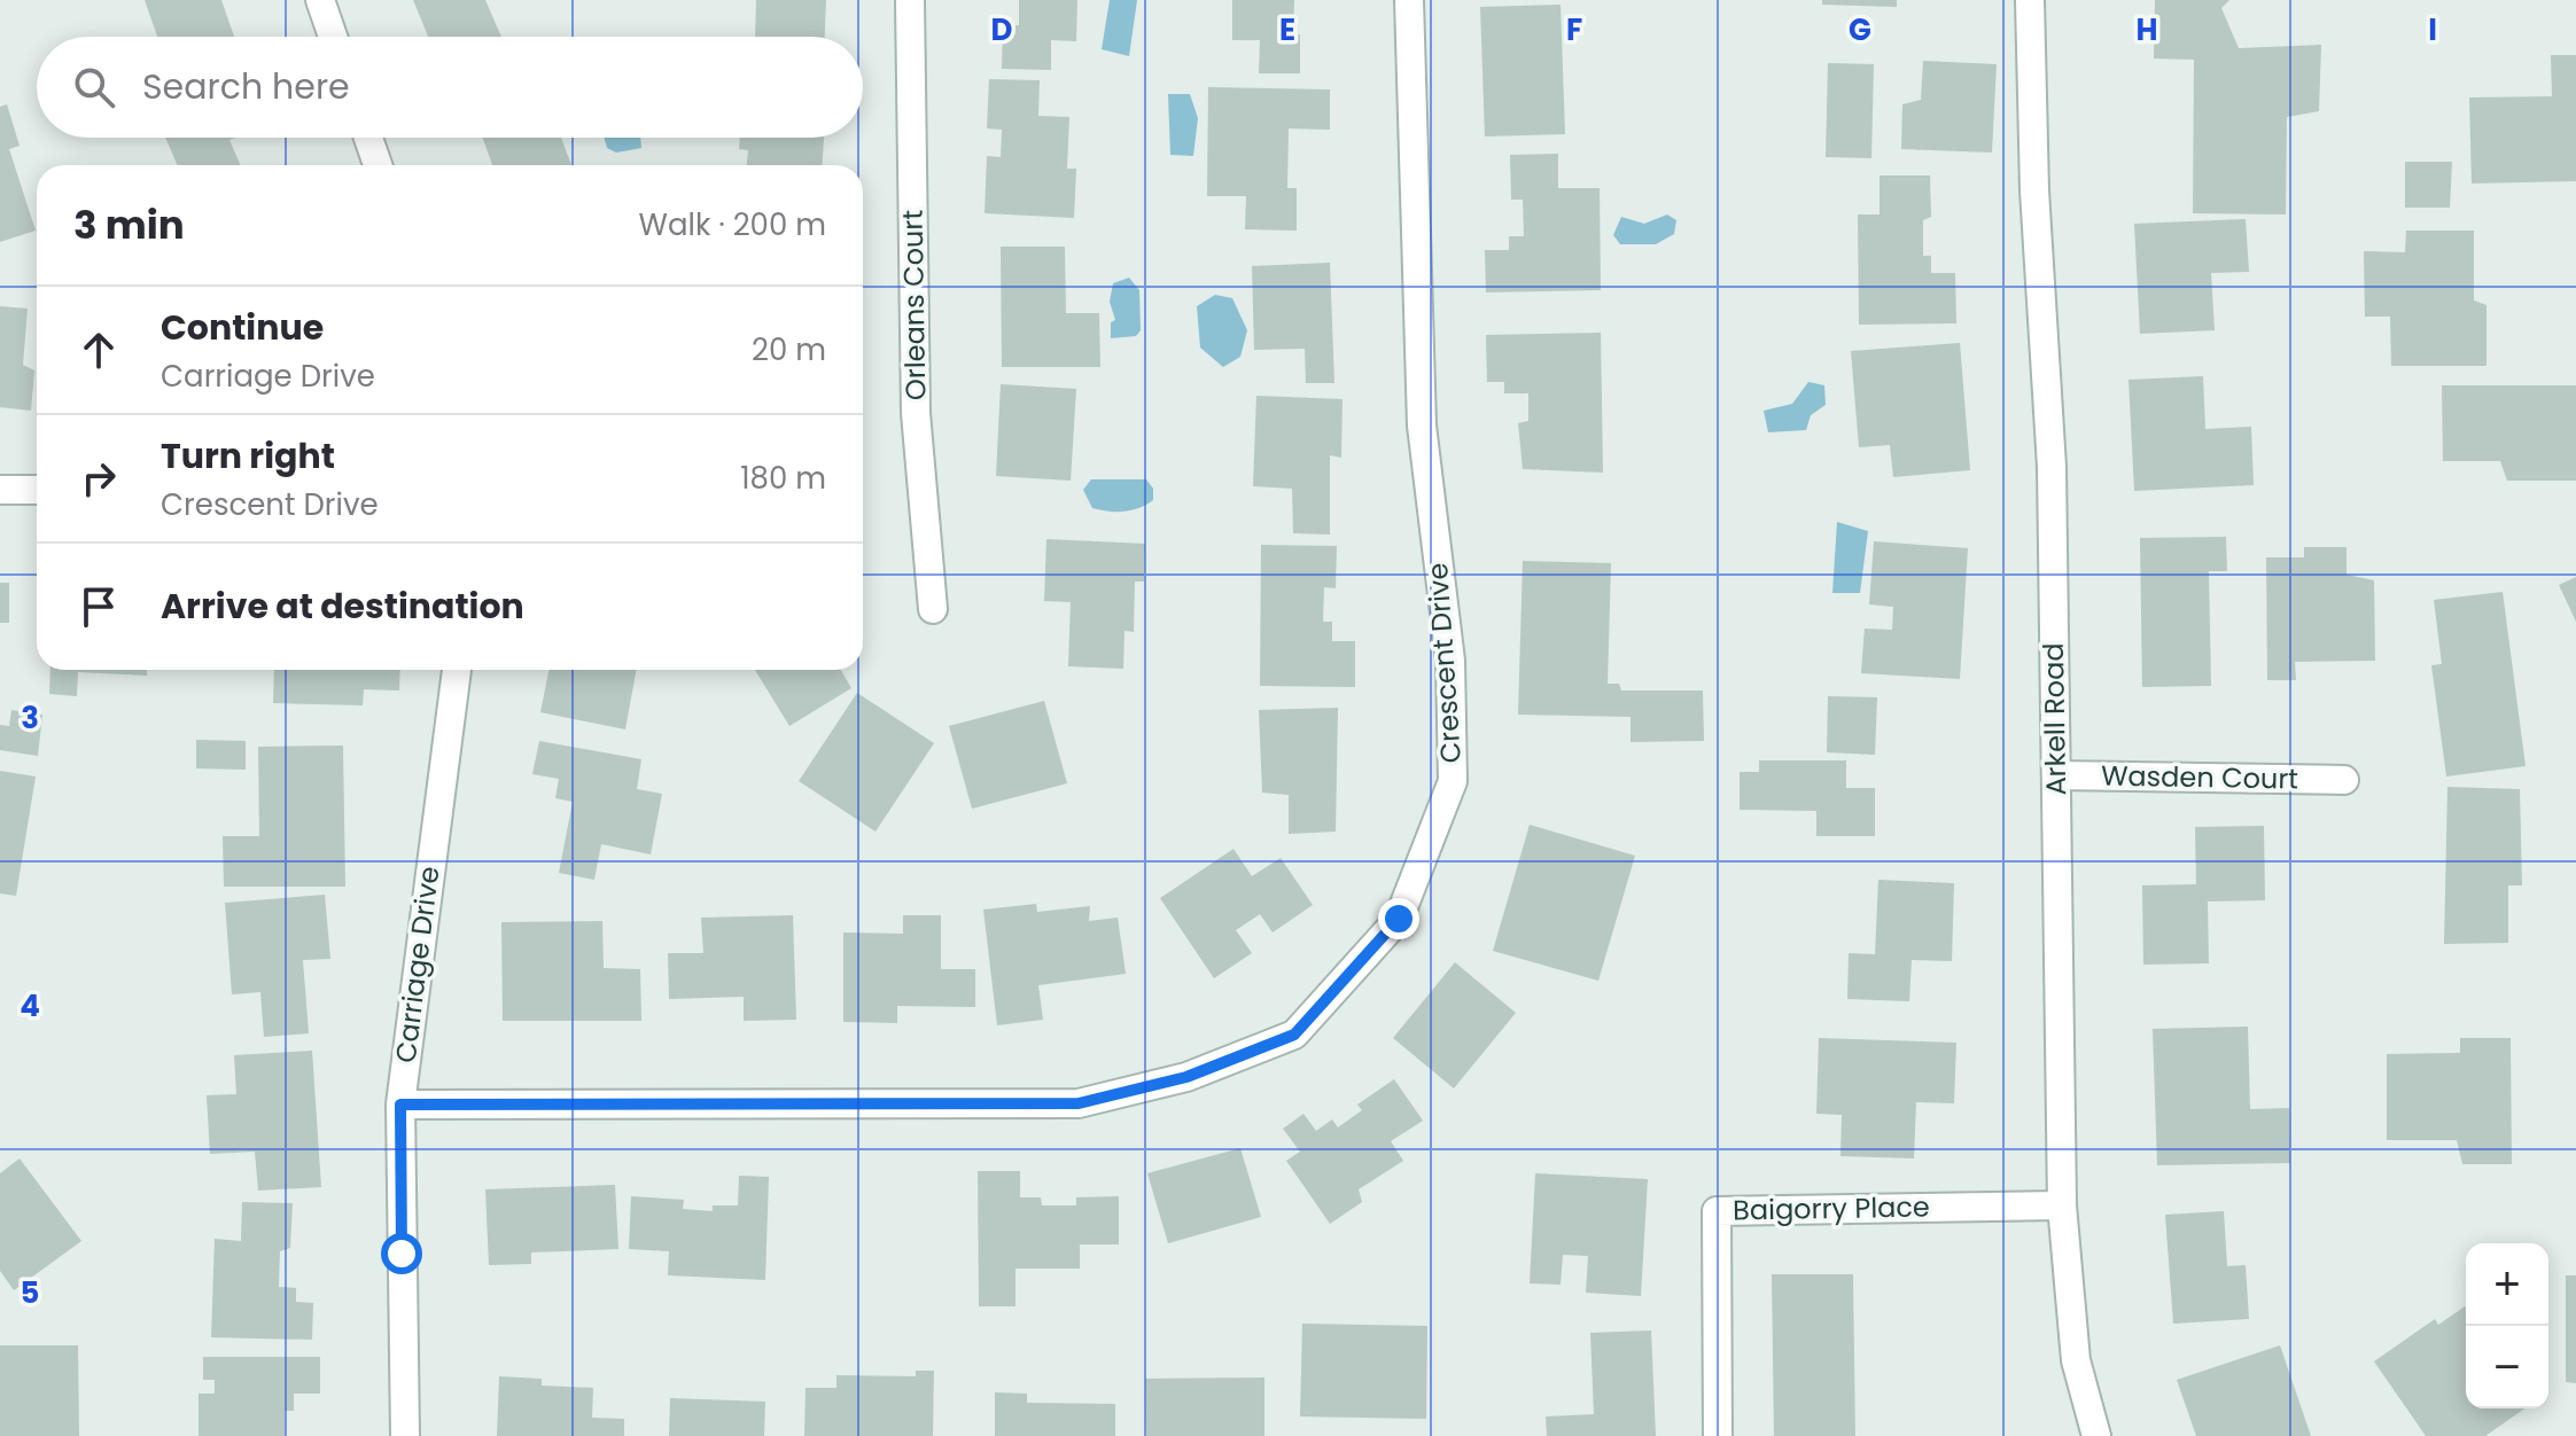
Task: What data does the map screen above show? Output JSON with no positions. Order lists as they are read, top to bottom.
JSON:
{
  "streets": {
    "street": [
      "Orleans Court",
      "Crescent Drive",
      "Arkell Road",
      "Wasden Court",
      "Carriage Drive",
      "Baigorry Place"
    ]
  },
  "crossings": [
    ["Crescent Drive", "Carriage Drive"],
    ["Arkell Road", "Wasden Court"],
    ["Arkell Road", "Baigorry Place"]
  ],
  "page": {
    "search": "Search here",
    "heading": ["3 min", "Walk · 200 m"],
    "list": [
      ["Continue", "Carriage Drive", "20 m"],
      ["Turn right", "Crescent Drive", "180 m"],
      "Arrive at destination"
    ],
    "map_buttons": ["+", "−"]
  },
  "grid": {
    "columns": [
      "D",
      "E",
      "F",
      "G",
      "H",
      "I"
    ],
    "rows": ["3", "4", "5"]
  }
}
